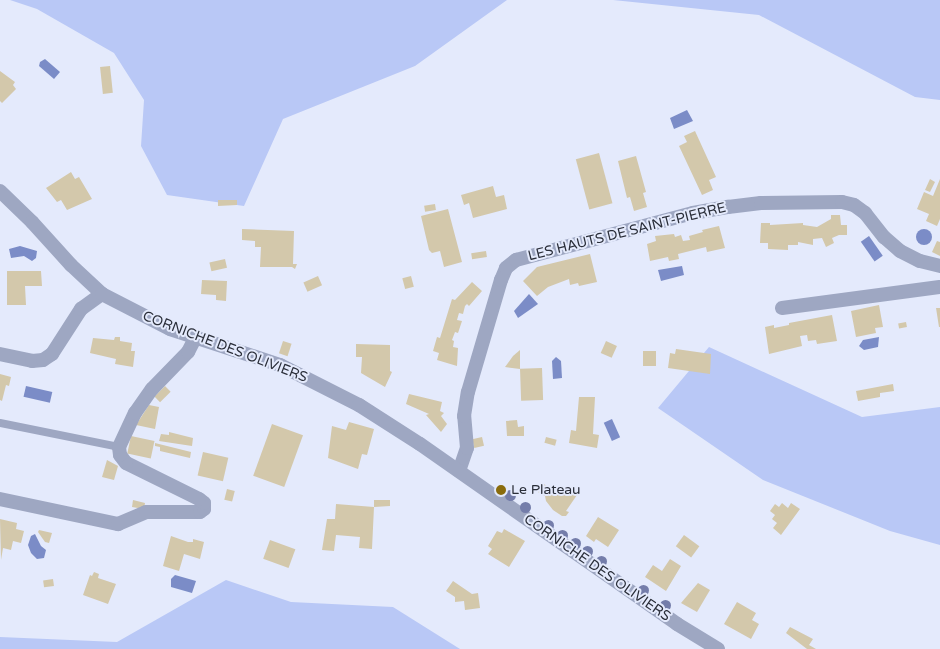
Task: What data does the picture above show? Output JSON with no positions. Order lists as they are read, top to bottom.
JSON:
{
  "streets": {
    "street": ["LES HAUTS DE SAINT-PIERRE", "CORNICHE DES OLIVIERS"]
  },
  "crossings": [
    ["LES HAUTS DE SAINT-PIERRE", "CORNICHE DES OLIVIERS"]
  ],
  "places": ["Le Plateau"]
}
